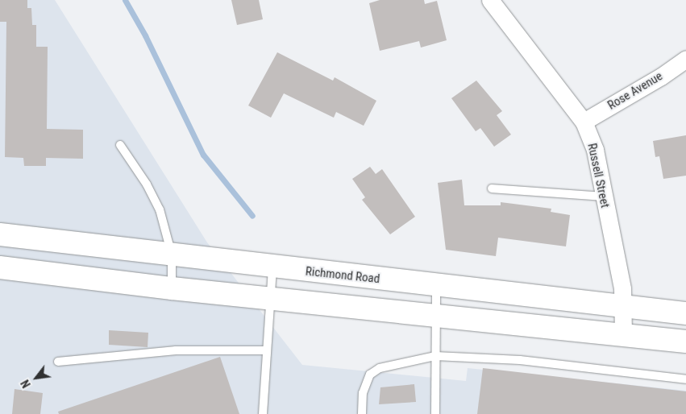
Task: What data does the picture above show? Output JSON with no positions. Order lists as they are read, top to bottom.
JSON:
{
  "streets": {
    "highway": ["Richmond Road"],
    "street": ["Rose Avenue", "Russell Street"]
  },
  "crossings": [
    ["Rose Avenue", "Russell Street"],
    ["Russell Street", "Richmond Road"]
  ],
  "north": "bottom left"
}
